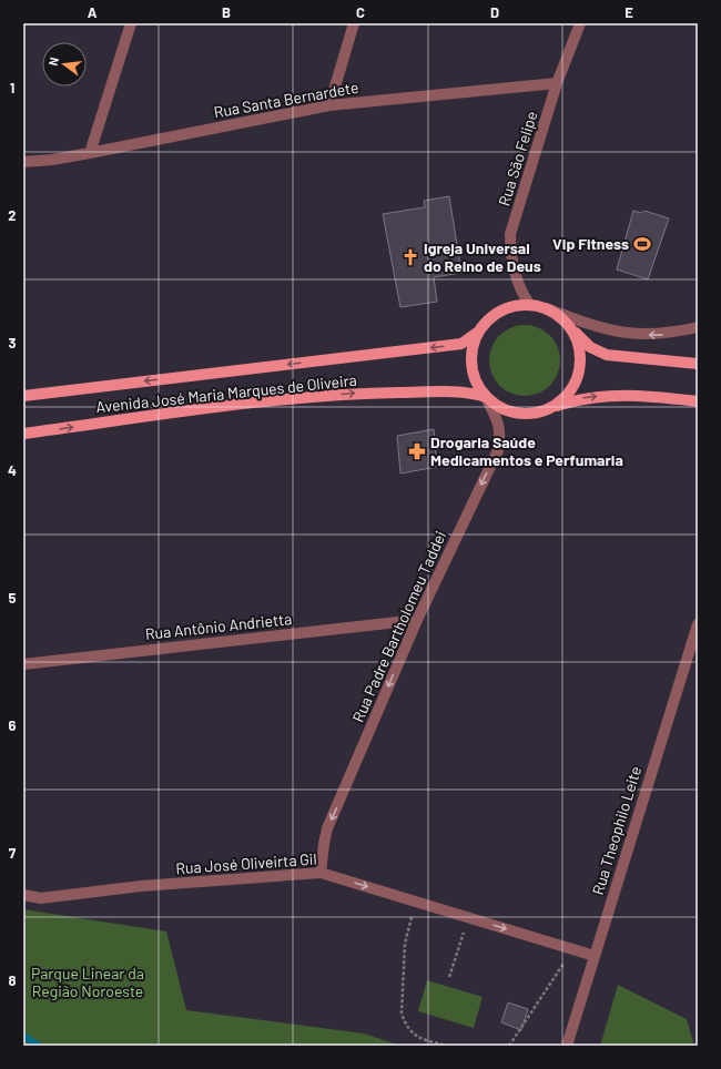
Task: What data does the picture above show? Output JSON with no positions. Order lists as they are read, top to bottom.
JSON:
{
  "streets": {
    "main road": ["Avenida José Maria Marques de Oliveira"],
    "street": [
      "Rua Santa Bernardete",
      "Rua São Felipe",
      "Rua Antônio Andrietta",
      "Rua Padre Bartholomeu Taddei",
      "Rua Theophilo Leite",
      "Rua José Oliveirta Gil"
    ]
  },
  "crossings": [
    ["Rua Santa Bernardete", "Rua São Felipe"],
    ["Rua São Felipe", "Avenida José Maria Marques de Oliveira"],
    ["Rua São Felipe", "Rua Padre Bartholomeu Taddei"],
    ["Avenida José Maria Marques de Oliveira", "Rua Padre Bartholomeu Taddei"],
    ["Rua Antônio Andrietta", "Rua Padre Bartholomeu Taddei"],
    ["Rua Padre Bartholomeu Taddei", "Rua José Oliveirta Gil"],
    ["Rua Theophilo Leite", "Rua José Oliveirta Gil"]
  ],
  "one_way": ["Rua Padre Bartholomeu Taddei", "Rua José Oliveirta Gil"],
  "parks": ["Parque Linear da Região Noroeste"],
  "places": {
    "sports": ["Vip Fitness"],
    "church": ["Igreja Universal do Reino de Deus"],
    "pharmacy": ["Drogaria Saúde Medicamentos e Perfumaria"]
  },
  "north": "left",
  "grid": {
    "columns": [
      "A",
      "B",
      "C",
      "D",
      "E"
    ],
    "rows": [
      "1",
      "2",
      "3",
      "4",
      "5",
      "6",
      "7",
      "8"
    ]
  }
}
